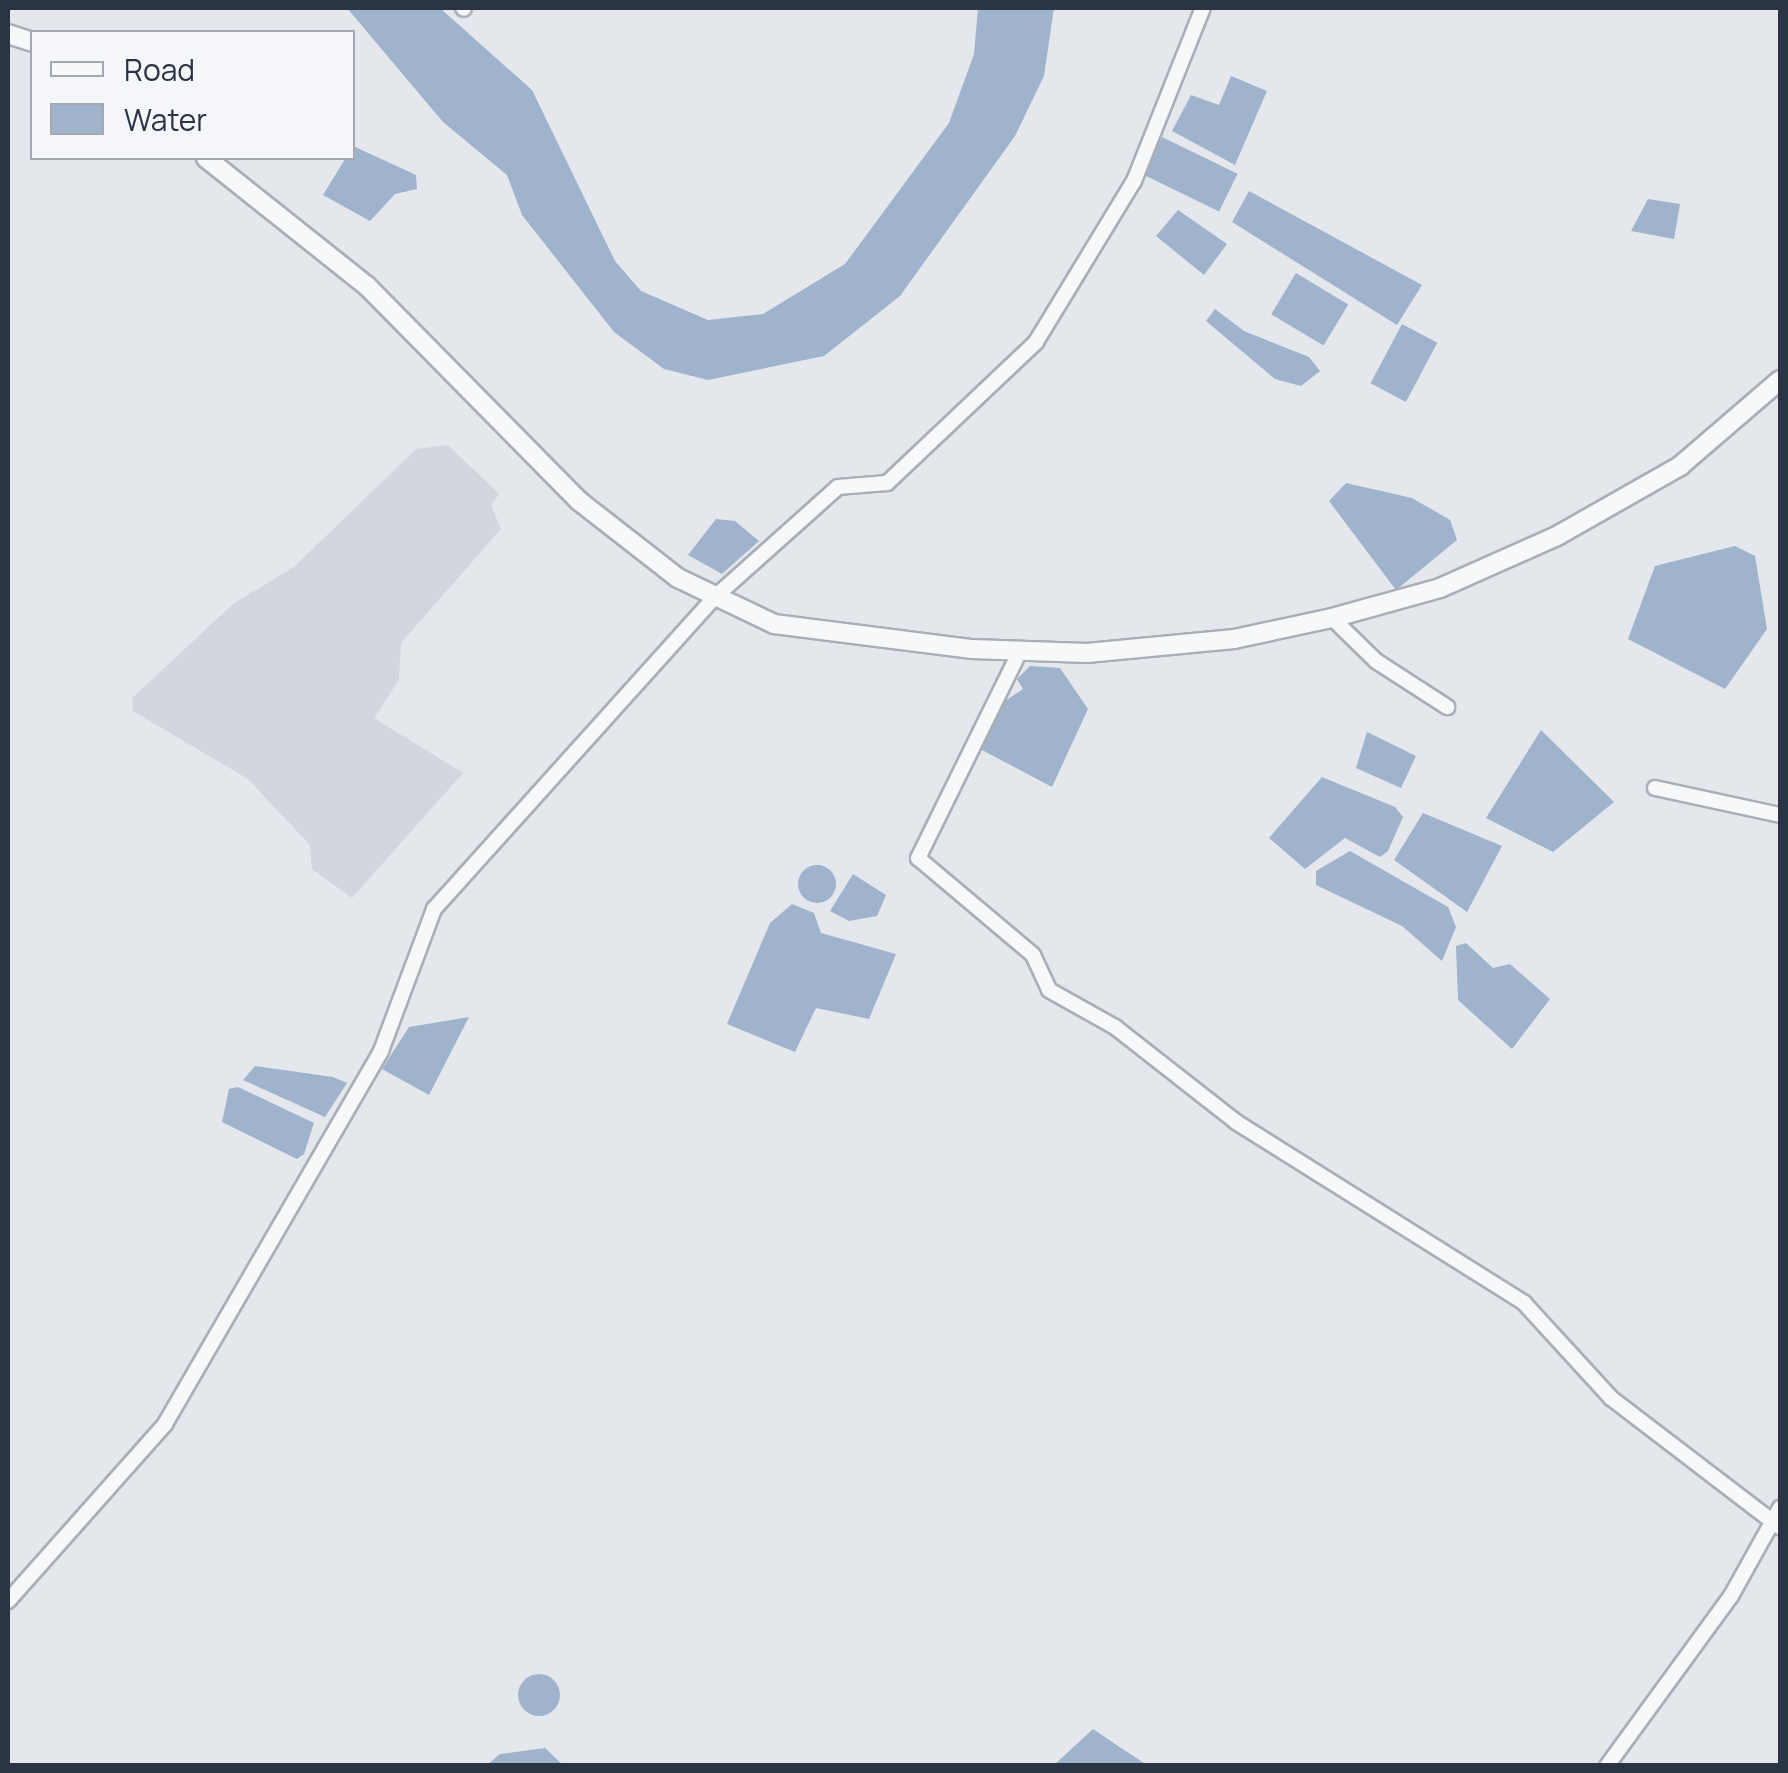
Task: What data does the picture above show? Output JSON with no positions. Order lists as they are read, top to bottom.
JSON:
{
  "legend": ["Road", "Water"]
}
